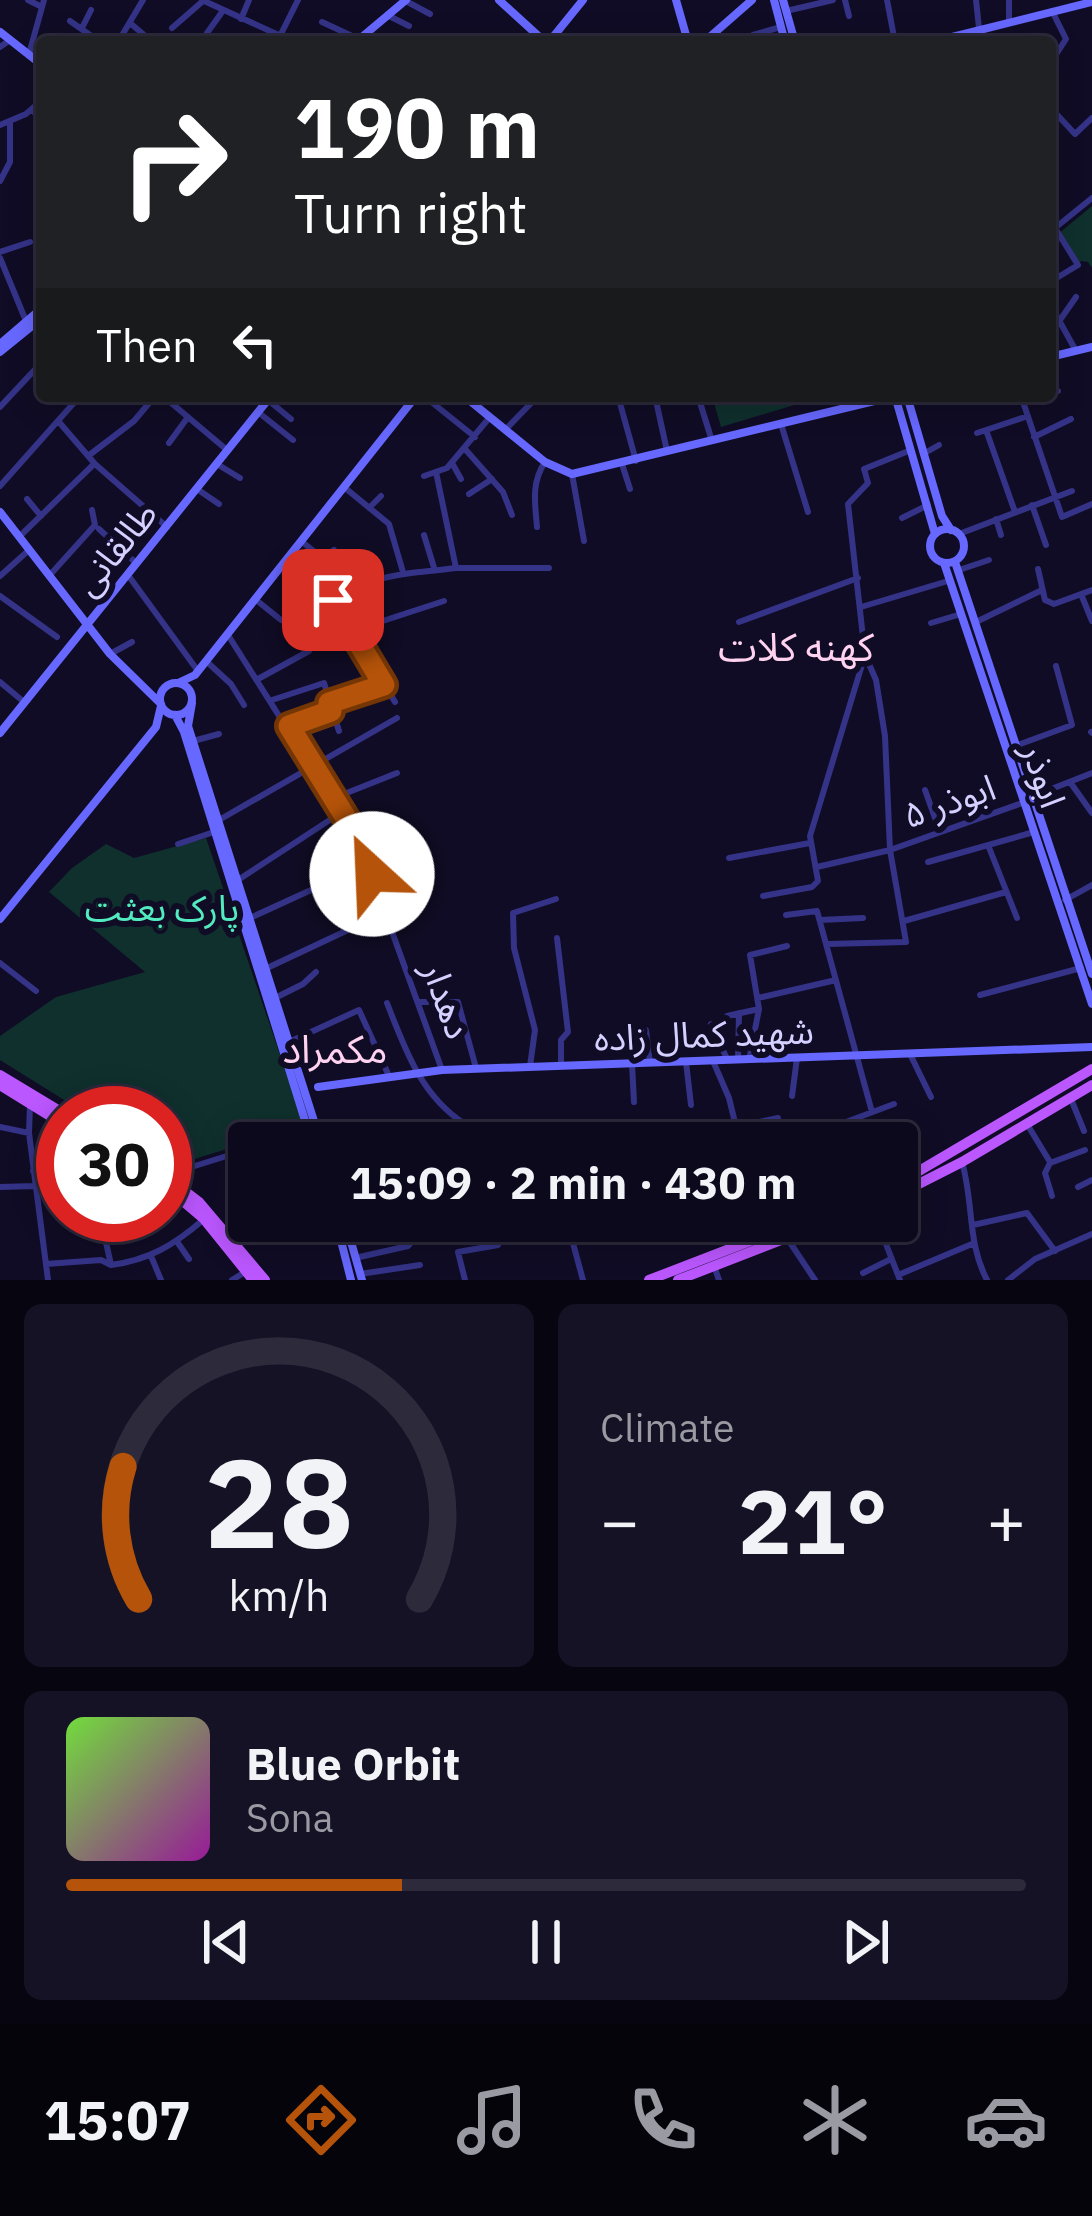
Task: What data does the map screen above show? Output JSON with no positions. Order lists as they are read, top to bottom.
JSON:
{
  "streets": {
    "main road": ["طالقانی", "ابوذر", "شهید کمال زاده"],
    "street": ["ابوذر ۵", "دهدار"]
  },
  "crossings": [
    ["ابوذر", "ابوذر ۵"],
    ["دهدار", "شهید کمال زاده"]
  ],
  "districts": ["کهنه کلات", "مکمراد"],
  "parks": ["پارک بعثت"],
  "page": {
    "turn": ["190 m", "Turn right"],
    "then": "Then",
    "limit": "30",
    "trip": "15:09 · 2 min · 430 m",
    "tile": "Climate",
    "heat": ["−", "21°", "+"],
    "song": ["Blue Orbit", "Sona"],
    "tabs": "15:07",
    "gauge": ["28", "km/h"]
  }
}
